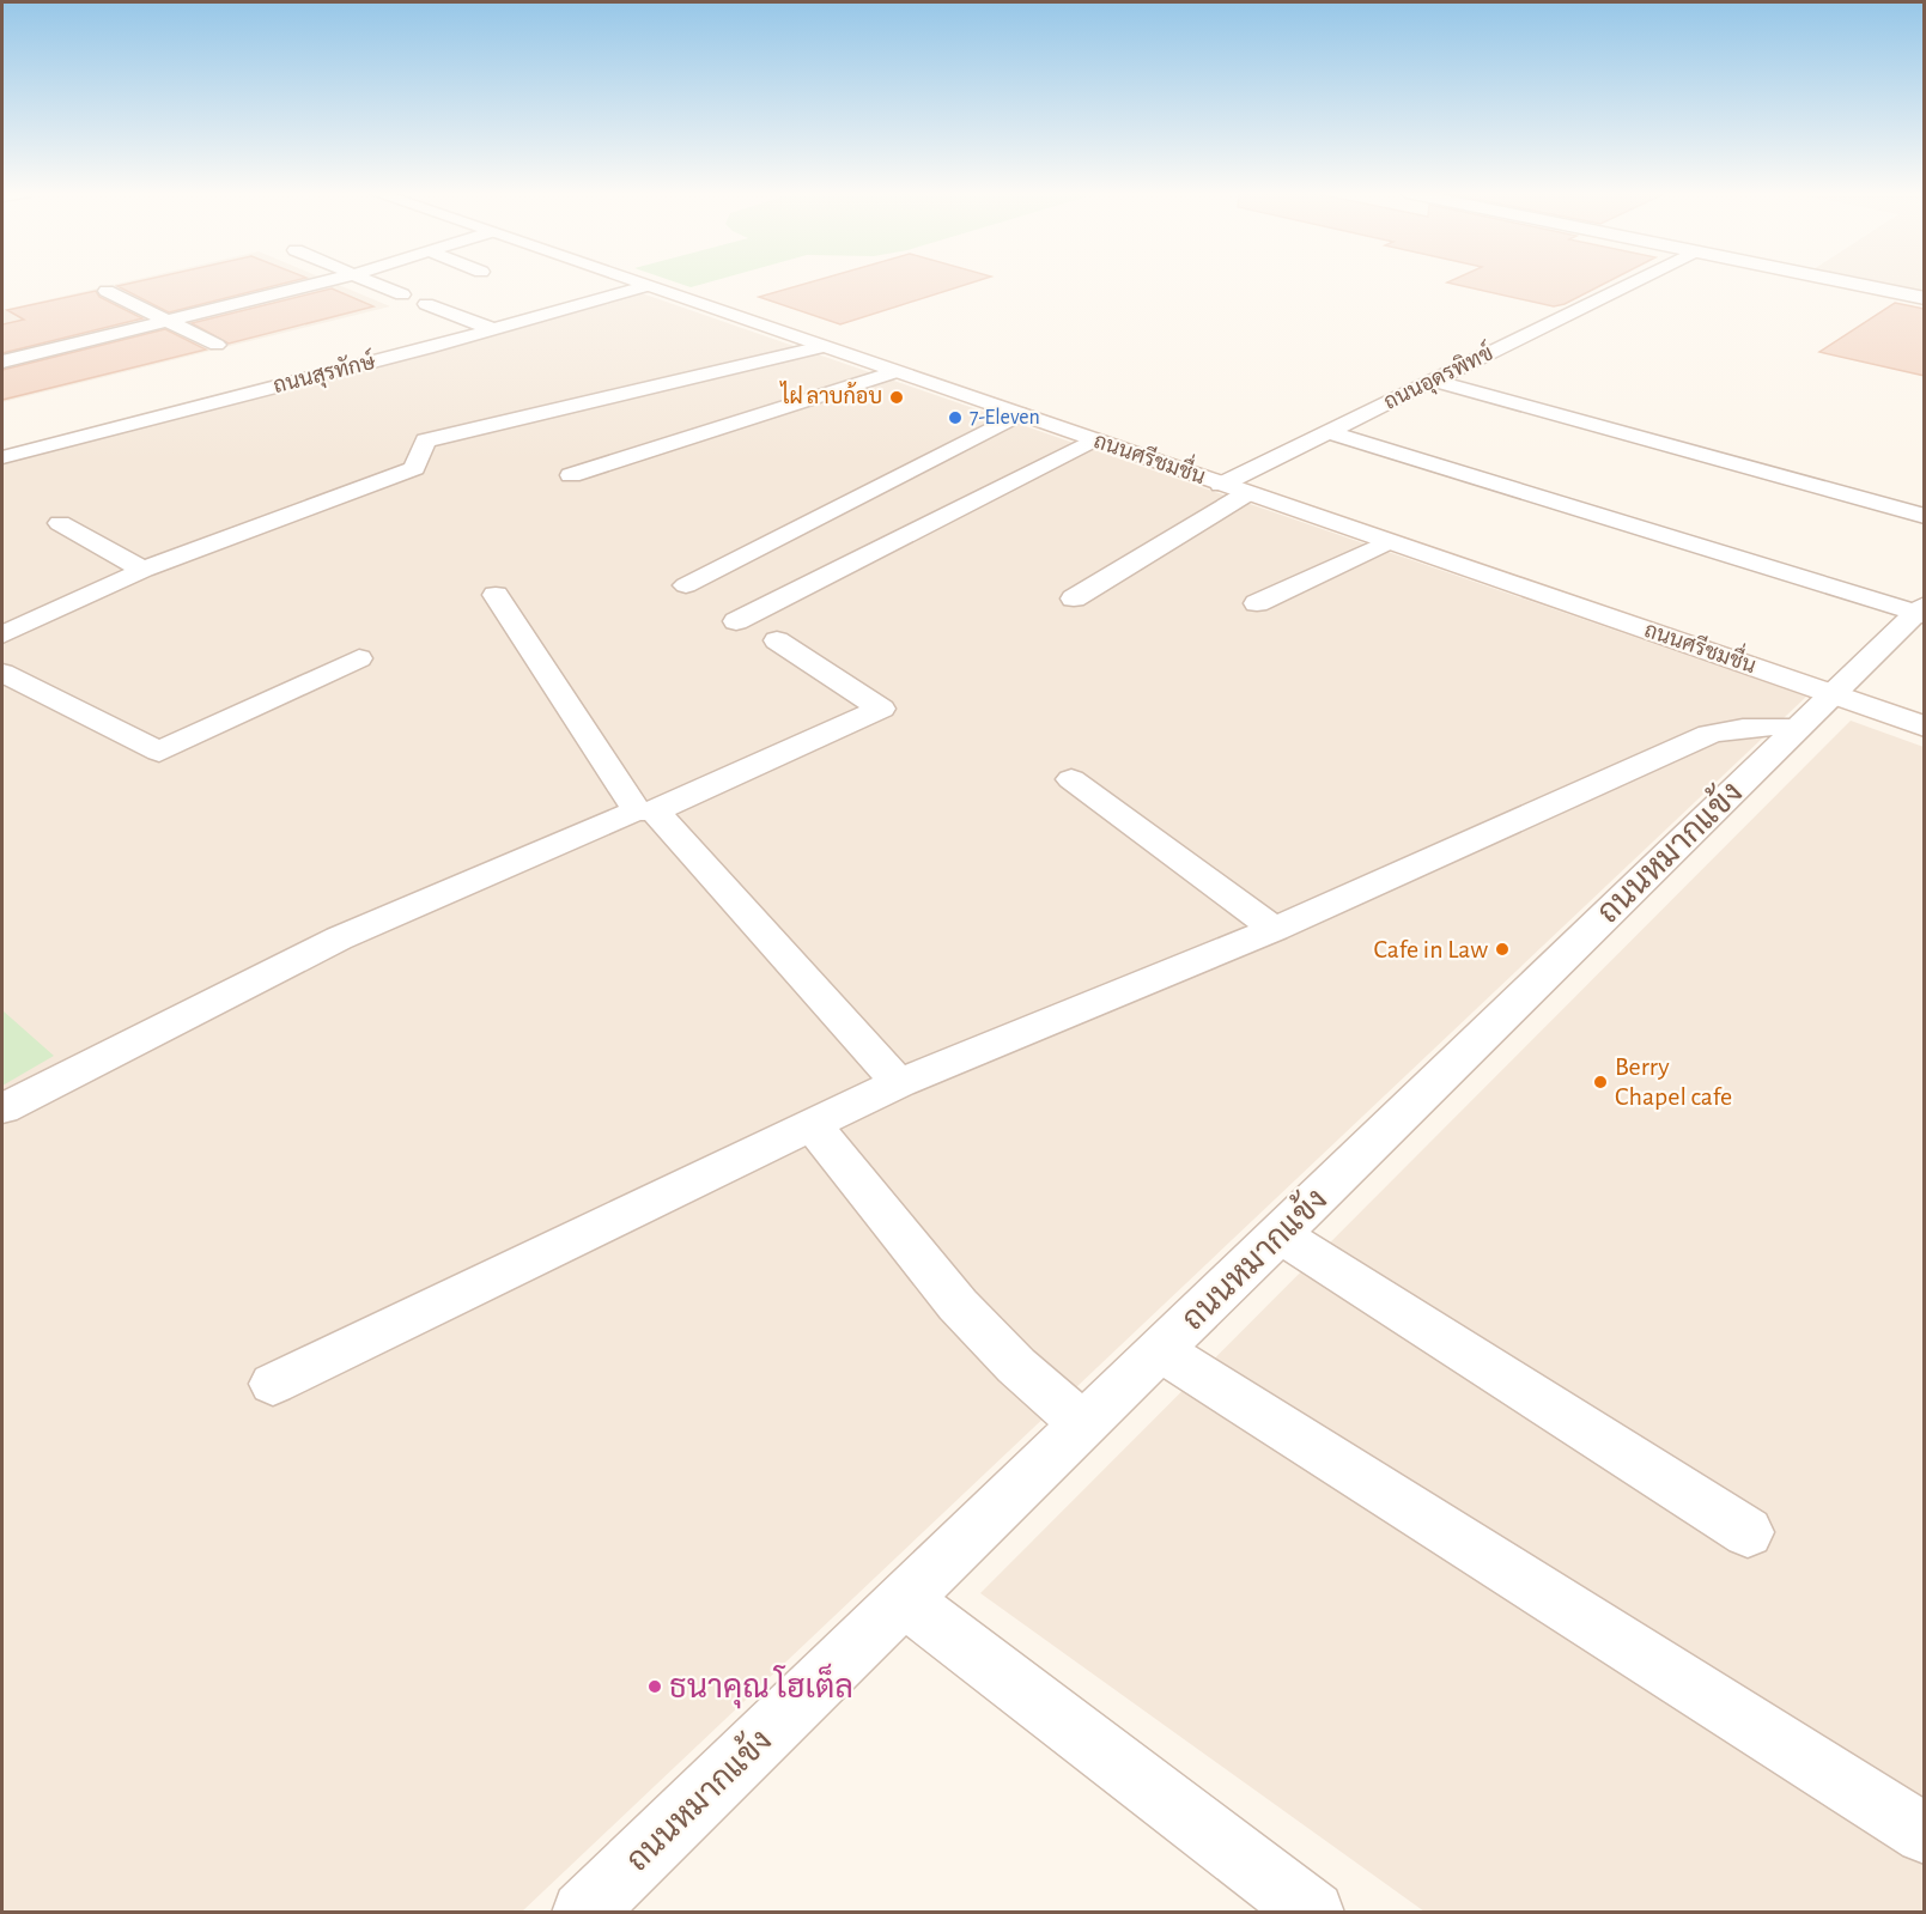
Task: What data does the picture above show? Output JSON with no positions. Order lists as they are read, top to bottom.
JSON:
{
  "streets": {
    "street": [
      "ถนนสุรทักษ์",
      "ถนนอุดรพิทข์",
      "ถนนศรีชมชื่น",
      "ถนนหมากแข้ง"
    ]
  },
  "crossings": [
    ["ถนนสุรทักษ์", "ถนนศรีชมชื่น"],
    ["ถนนอุดรพิทข์", "ถนนศรีชมชื่น"],
    ["ถนนศรีชมชื่น", "ถนนหมากแข้ง"]
  ],
  "places": [
    "ไฝ ลาบก้อบ",
    "7-Eleven",
    "Cafe in Law",
    "Berry Chapel cafe",
    "ธนาคุณ โฮเต็ล"
  ]
}
